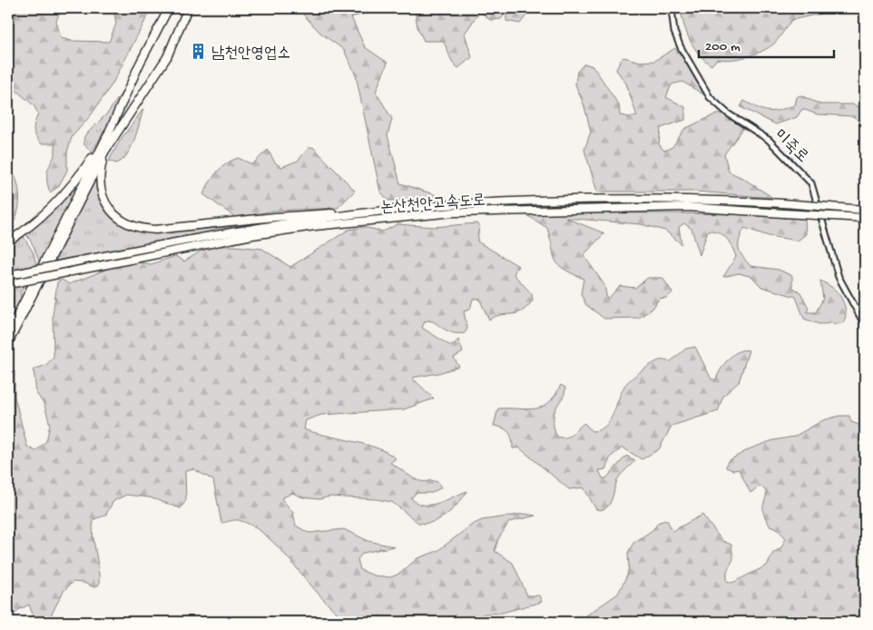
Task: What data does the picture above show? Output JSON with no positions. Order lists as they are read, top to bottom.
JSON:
{
  "streets": {
    "highway": ["논산천안고속도로"],
    "street": ["미죽로"]
  },
  "places": {
    "building": ["남천안영업소"]
  },
  "scale_bar": "200 m"
}
